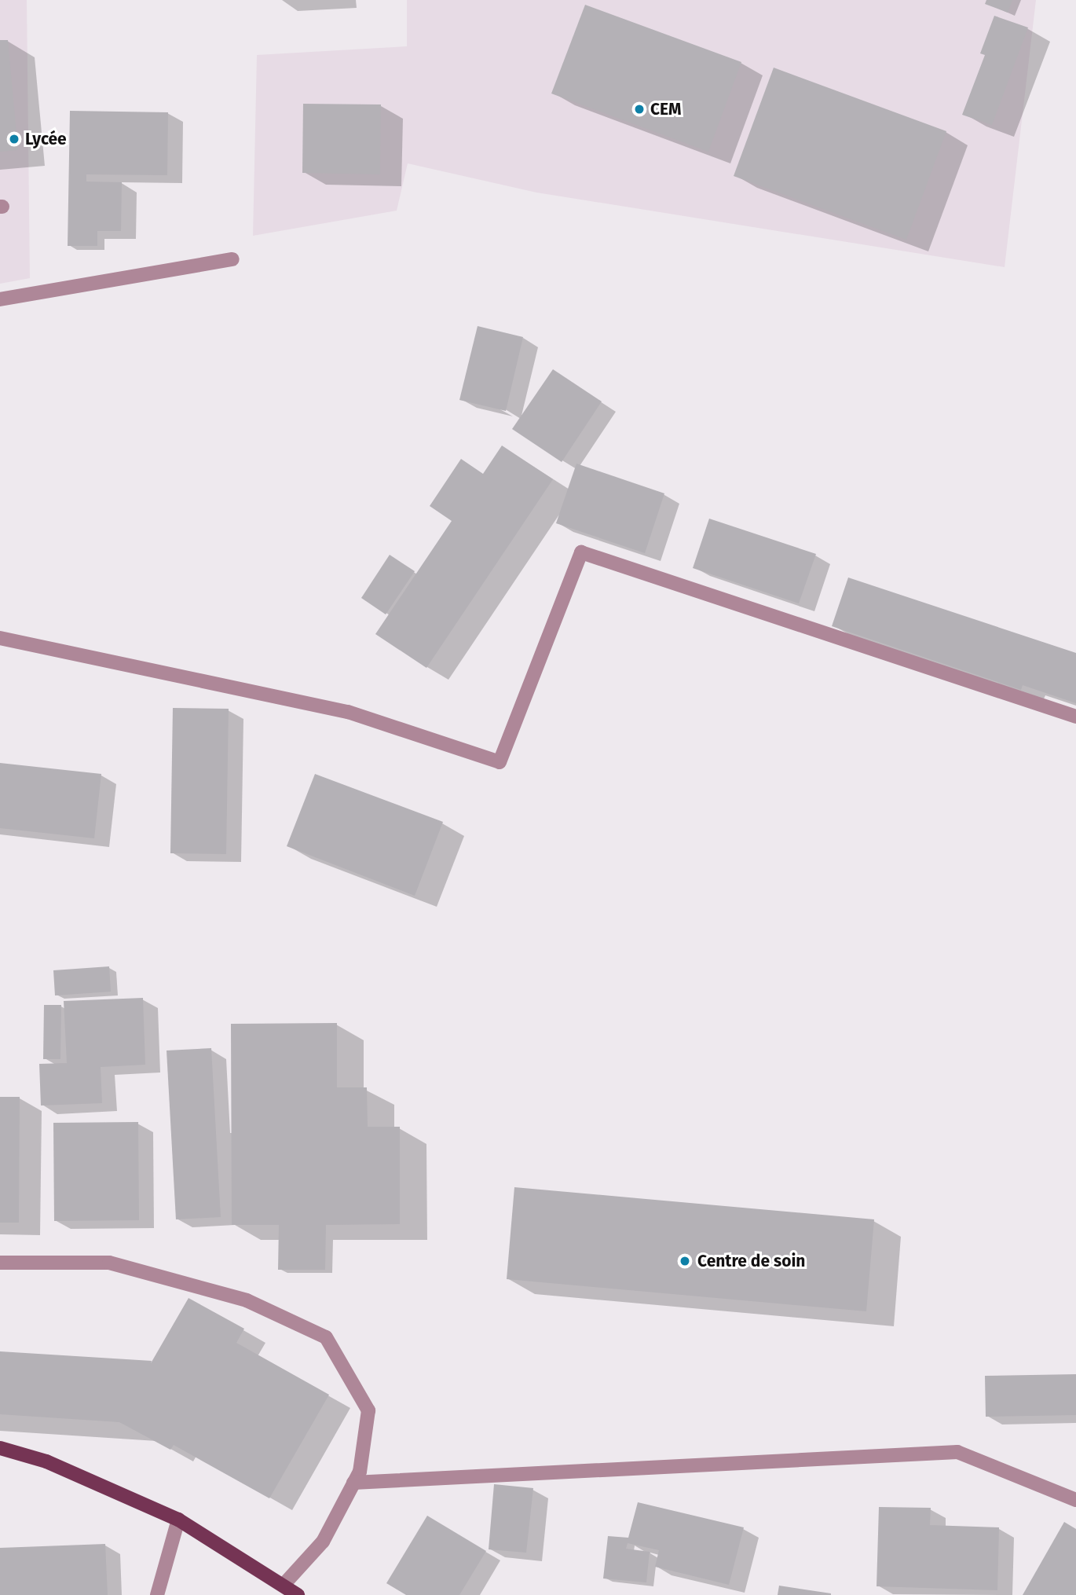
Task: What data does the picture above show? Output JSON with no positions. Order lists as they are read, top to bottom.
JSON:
{
  "places": ["CEM", "Lycée", "Centre de soin"]
}
